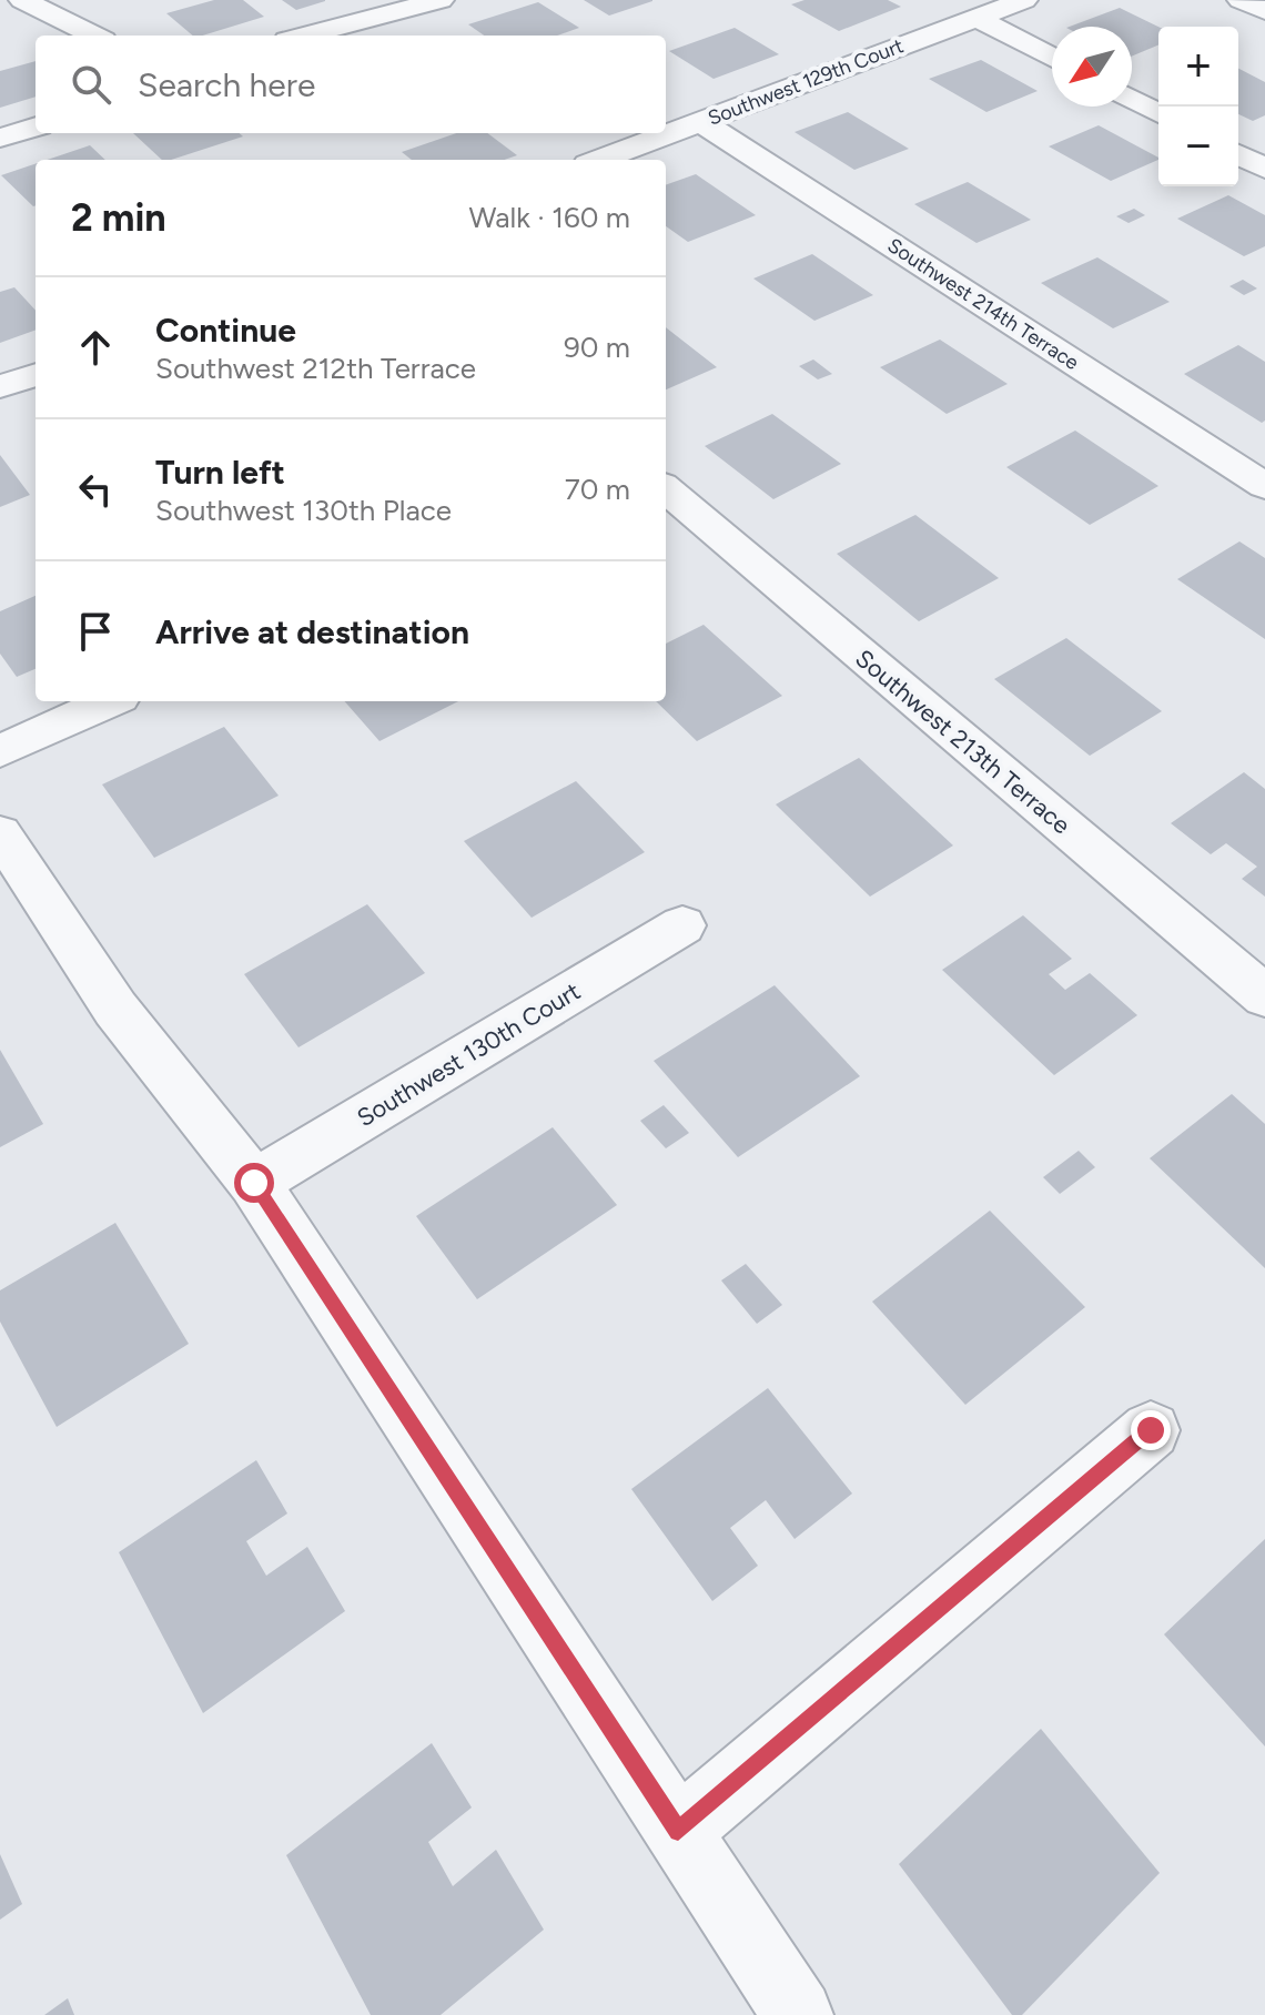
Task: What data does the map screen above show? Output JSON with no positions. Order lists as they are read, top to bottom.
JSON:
{
  "streets": {
    "street": [
      "Southwest 129th Court",
      "Southwest 214th Terrace",
      "Southwest 213th Terrace",
      "Southwest 130th Court"
    ]
  },
  "crossings": [
    ["Southwest 129th Court", "Southwest 214th Terrace"]
  ],
  "north": "bottom left",
  "page": {
    "map_buttons": ["+", "−"],
    "search": "Search here",
    "heading": ["2 min", "Walk · 160 m"],
    "list": [
      ["Continue", "Southwest 212th Terrace", "90 m"],
      ["Turn left", "Southwest 130th Place", "70 m"],
      "Arrive at destination"
    ]
  }
}
